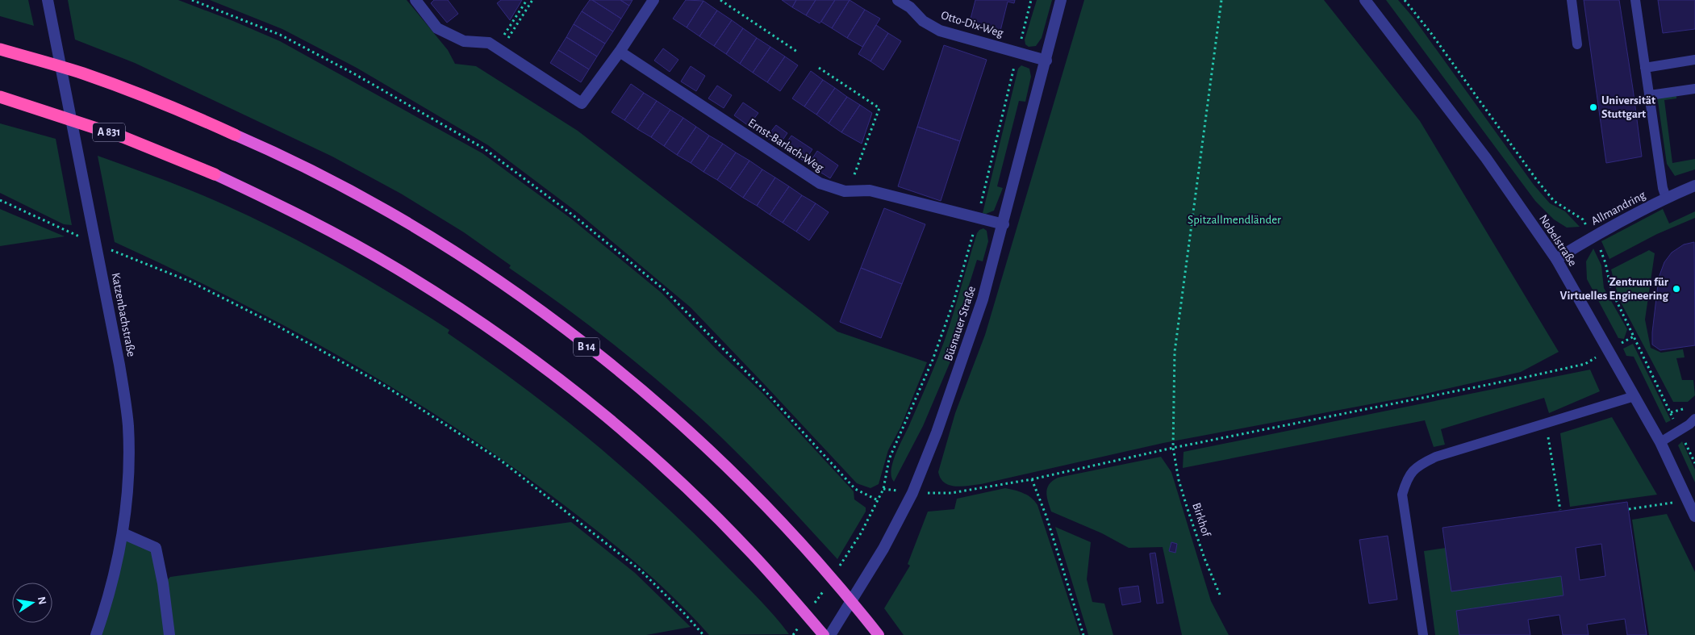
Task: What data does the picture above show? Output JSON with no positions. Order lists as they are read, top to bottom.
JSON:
{
  "streets": {
    "highway": ["A 831", "B 14"],
    "street": [
      "Otto-Dix-Weg",
      "Ernst-Barlach-Weg",
      "Allmandring",
      "Nobelstraße",
      "Katzenbachstraße",
      "Büsnauer Straße"
    ],
    "path": ["Birkhof"]
  },
  "crossings": [
    ["Otto-Dix-Weg", "Büsnauer Straße"],
    ["Ernst-Barlach-Weg", "Büsnauer Straße"],
    ["Allmandring", "Nobelstraße"]
  ],
  "parks": ["Spitzallmendländer"],
  "places": ["Universität Stuttgart", "Zentrum für Virtuelles Engineering"],
  "north": "right"
}
